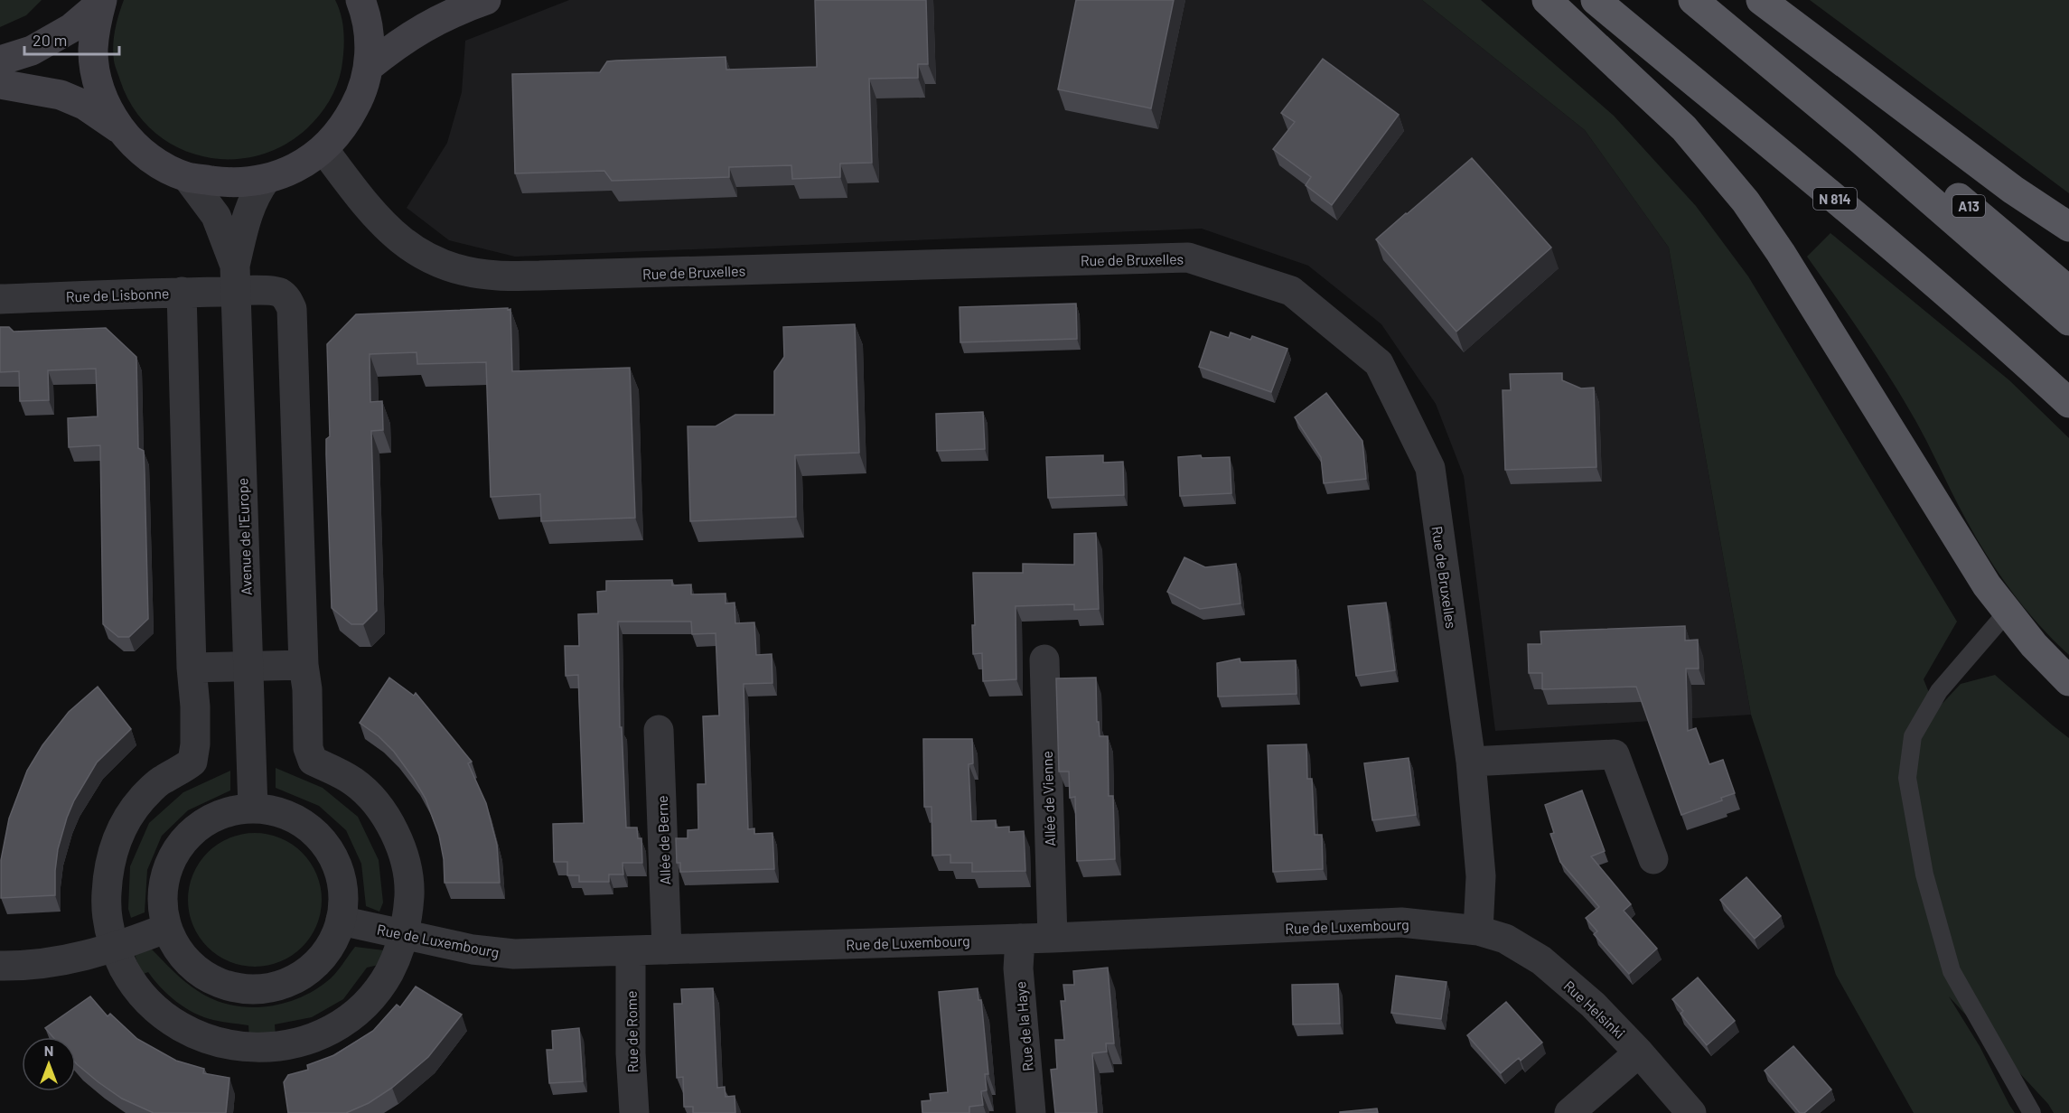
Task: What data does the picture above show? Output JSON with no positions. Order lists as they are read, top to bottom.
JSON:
{
  "streets": {
    "highway": ["N 814", "A13"],
    "street": [
      "Rue de Bruxelles",
      "Rue de Lisbonne",
      "Avenue de l'Europe",
      "Allée de Vienne",
      "Allée de Berne",
      "Rue de Luxembourg",
      "Rue Helsinki",
      "Rue de la Haye",
      "Rue de Rome"
    ]
  },
  "crossings": [
    ["Rue de Bruxelles", "Rue de Luxembourg"],
    ["Rue de Bruxelles", "Rue Helsinki"],
    ["Rue de Lisbonne", "Avenue de l'Europe"],
    ["Avenue de l'Europe", "Rue de Luxembourg"],
    ["Allée de Vienne", "Rue de Luxembourg"],
    ["Allée de Berne", "Rue de Luxembourg"],
    ["Rue de Luxembourg", "Rue Helsinki"],
    ["Rue de Luxembourg", "Rue de la Haye"],
    ["Rue de Luxembourg", "Rue de Rome"]
  ],
  "scale_bar": "20 m",
  "north": "top"
}
